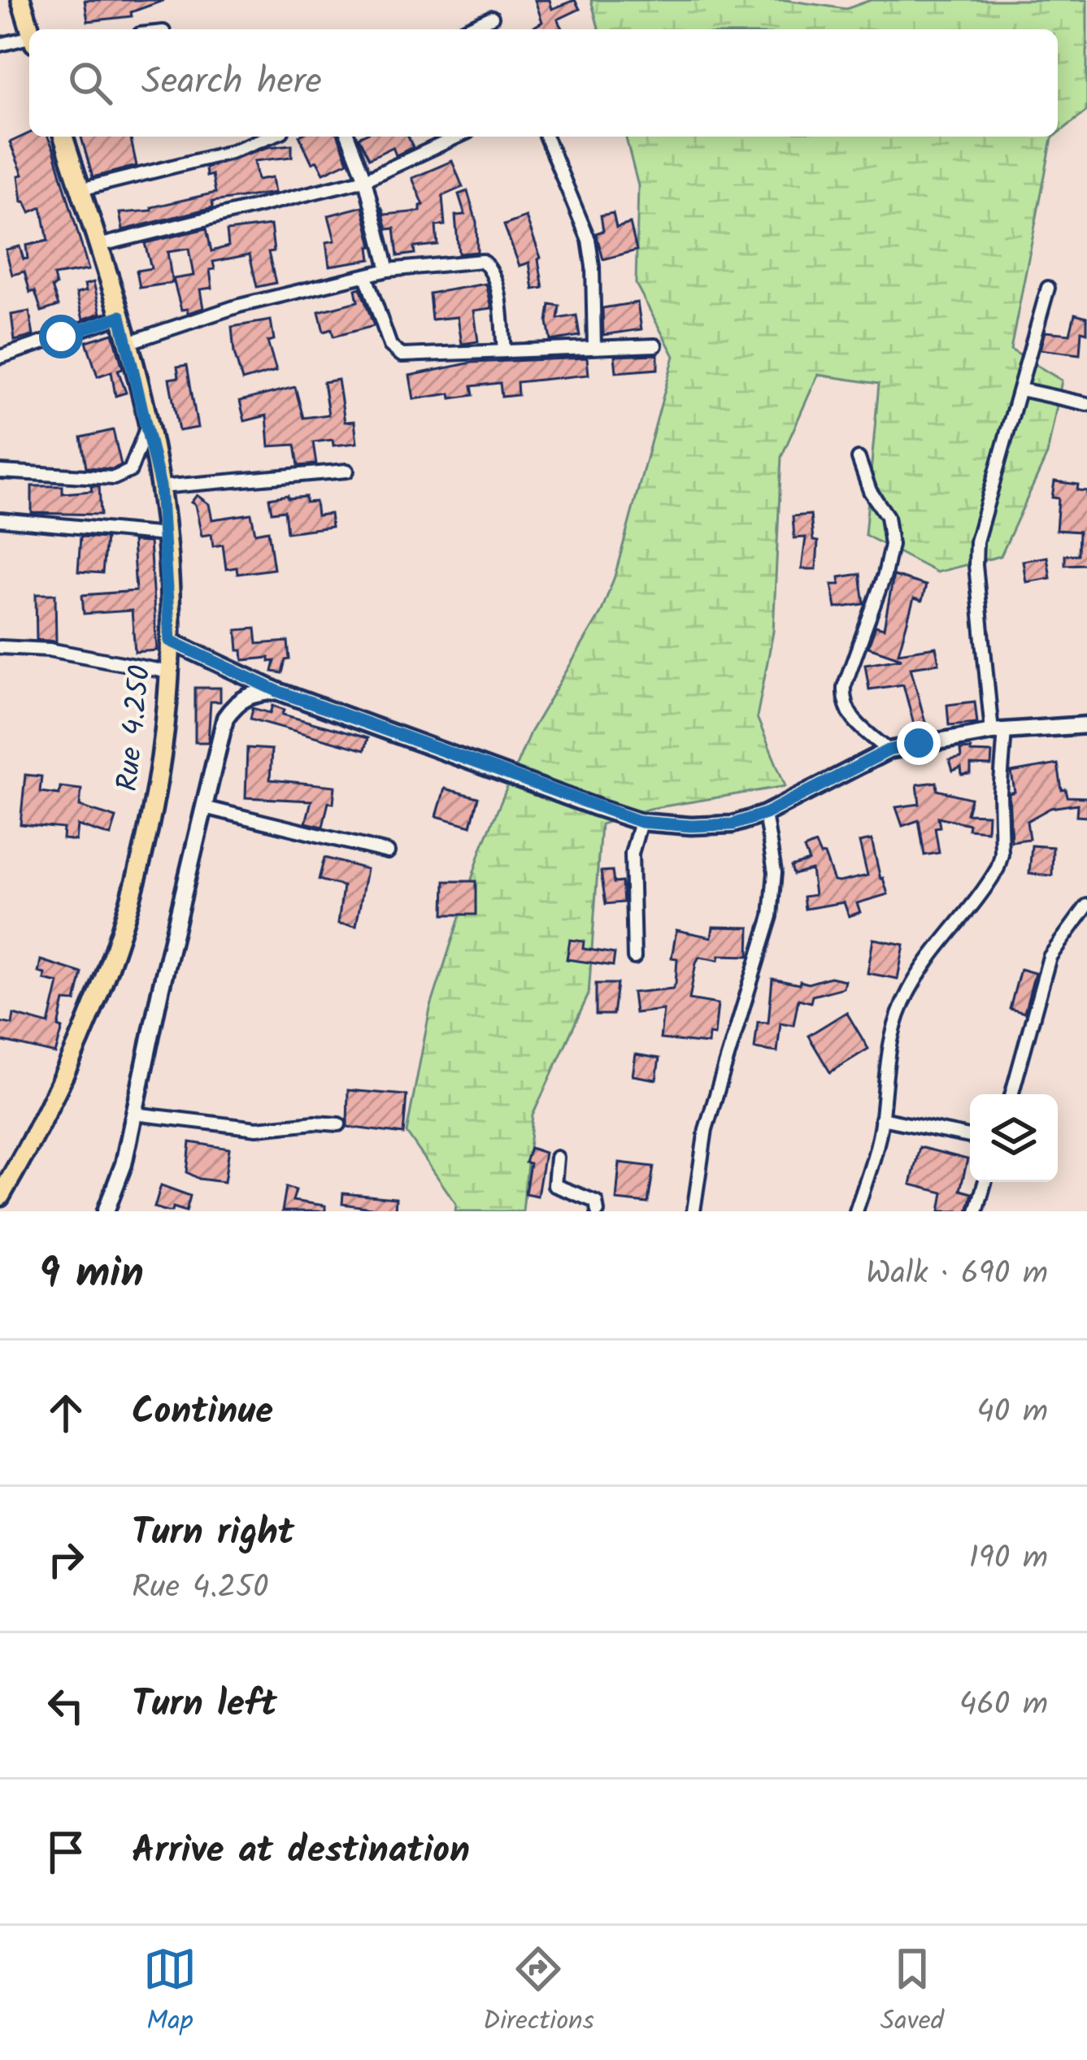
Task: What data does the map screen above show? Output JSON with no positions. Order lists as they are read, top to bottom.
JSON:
{
  "streets": {
    "main road": ["Rue 4.250"]
  },
  "page": {
    "search": "Search here",
    "heading": ["9 min", "Walk · 690 m"],
    "list": [
      ["Continue", "40 m"],
      ["Turn right", "Rue 4.250", "190 m"],
      ["Turn left", "460 m"],
      "Arrive at destination"
    ],
    "nav": ["Map", "Directions", "Saved"]
  }
}
